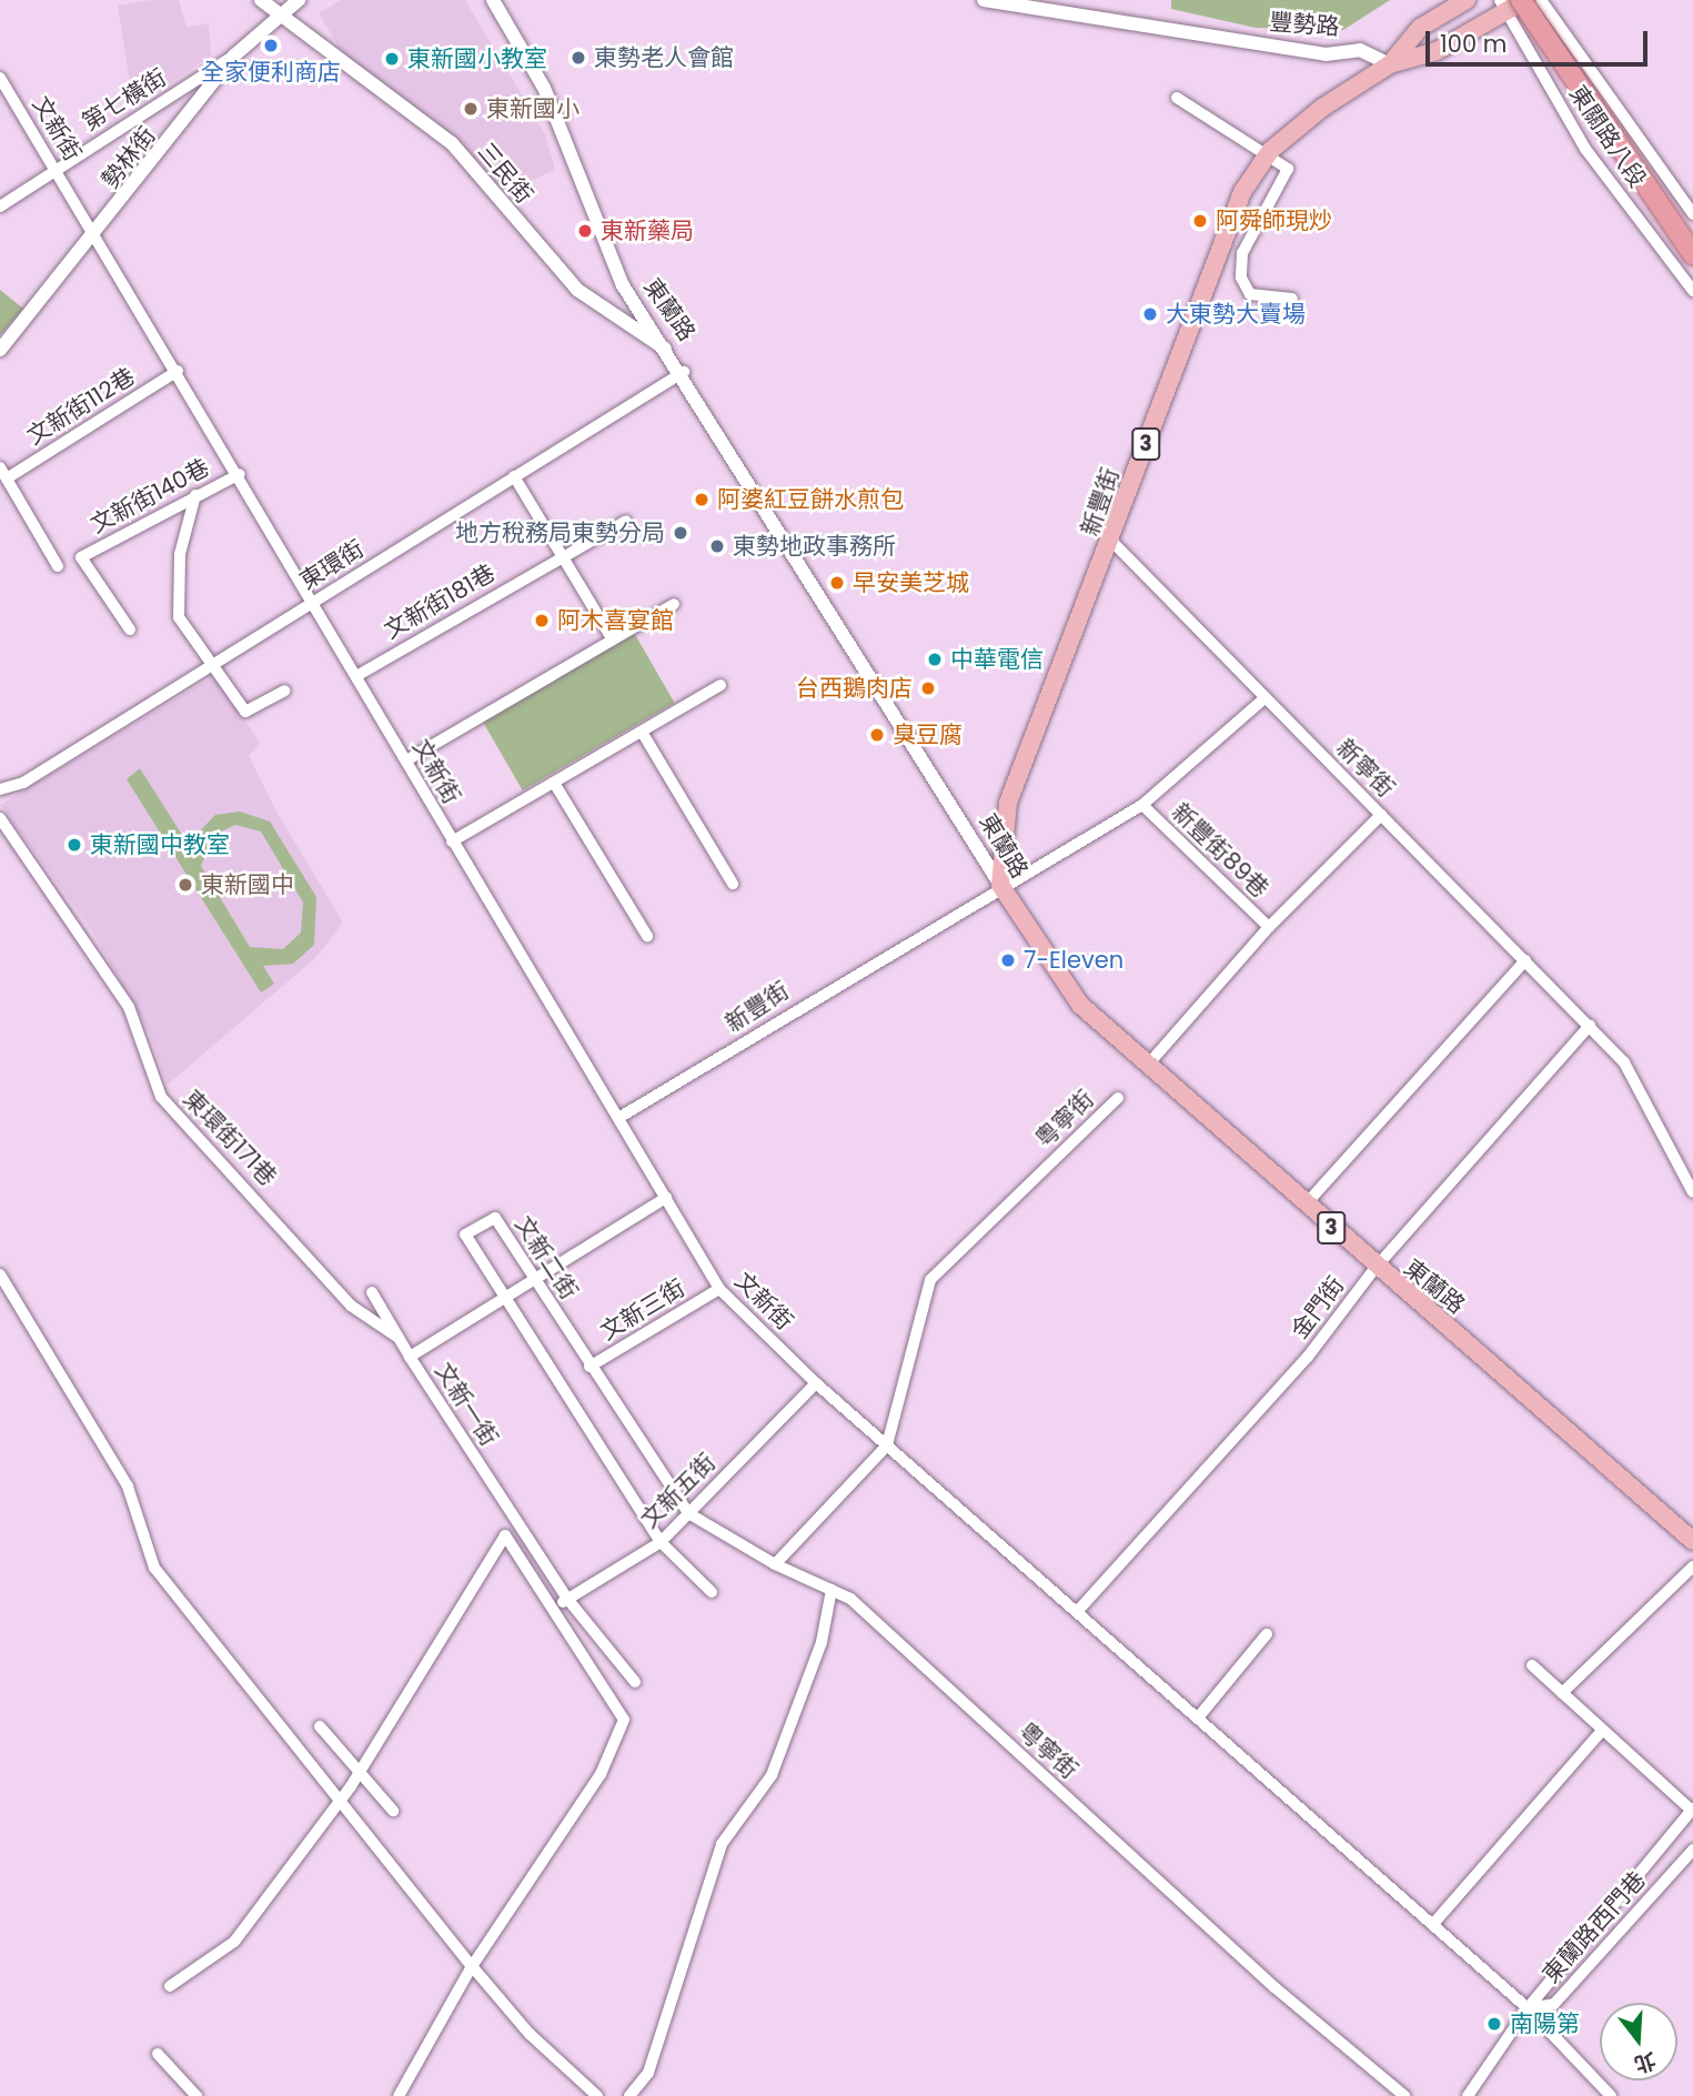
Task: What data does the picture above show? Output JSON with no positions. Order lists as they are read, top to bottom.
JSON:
{
  "streets": {
    "main road": ["東蘭路", "3", "新豐街"],
    "street": [
      "豐勢路",
      "第七橫街",
      "文新街",
      "東關路八段",
      "勢林街",
      "三民街",
      "文新街112巷",
      "文新街140巷",
      "東環街",
      "文新街181巷",
      "新寧街",
      "新豐街89巷",
      "粵寧街",
      "東環街171巷",
      "文新二街",
      "金門街",
      "文新三街",
      "文新一街",
      "文新五街",
      "東蘭路西門巷"
    ]
  },
  "crossings": [
    ["豐勢路", "3"],
    ["豐勢路", "新豐街"],
    ["第七橫街", "文新街"],
    ["第七橫街", "勢林街"],
    ["文新街", "勢林街"],
    ["文新街", "文新街112巷"],
    ["文新街", "文新街140巷"],
    ["文新街", "新豐街"],
    ["文新街", "東環街"],
    ["文新街", "文新街181巷"],
    ["文新街", "粵寧街"],
    ["文新街", "文新三街"],
    ["文新街", "文新一街"],
    ["文新街", "文新五街"],
    ["東關路八段", "3"],
    ["勢林街", "三民街"],
    ["三民街", "東蘭路"],
    ["東蘭路", "新豐街"],
    ["東蘭路", "東環街"],
    ["東蘭路", "金門街"],
    ["3", "新豐街"],
    ["新豐街", "新寧街"],
    ["新豐街", "新豐街89巷"],
    ["新寧街", "金門街"],
    ["粵寧街", "文新二街"],
    ["文新二街", "文新三街"],
    ["文新二街", "文新一街"],
    ["文新二街", "文新五街"],
    ["文新一街", "文新五街"]
  ],
  "places": [
    "全家便利商店",
    "東勢老人會館",
    "東新國小教室",
    "東新國小",
    "阿舜師現炒",
    "東新藥局",
    "大東勢大賣場",
    "阿婆紅豆餅水煎包",
    "地方稅務局東勢分局",
    "東勢地政事務所",
    "早安美芝城",
    "阿木喜宴館",
    "中華電信",
    "台西鵝肉店",
    "臭豆腐",
    "東新國中教室",
    "東新國中",
    "7-Eleven",
    "南陽第"
  ],
  "scale_bar": "100 m",
  "north": "bottom"
}
